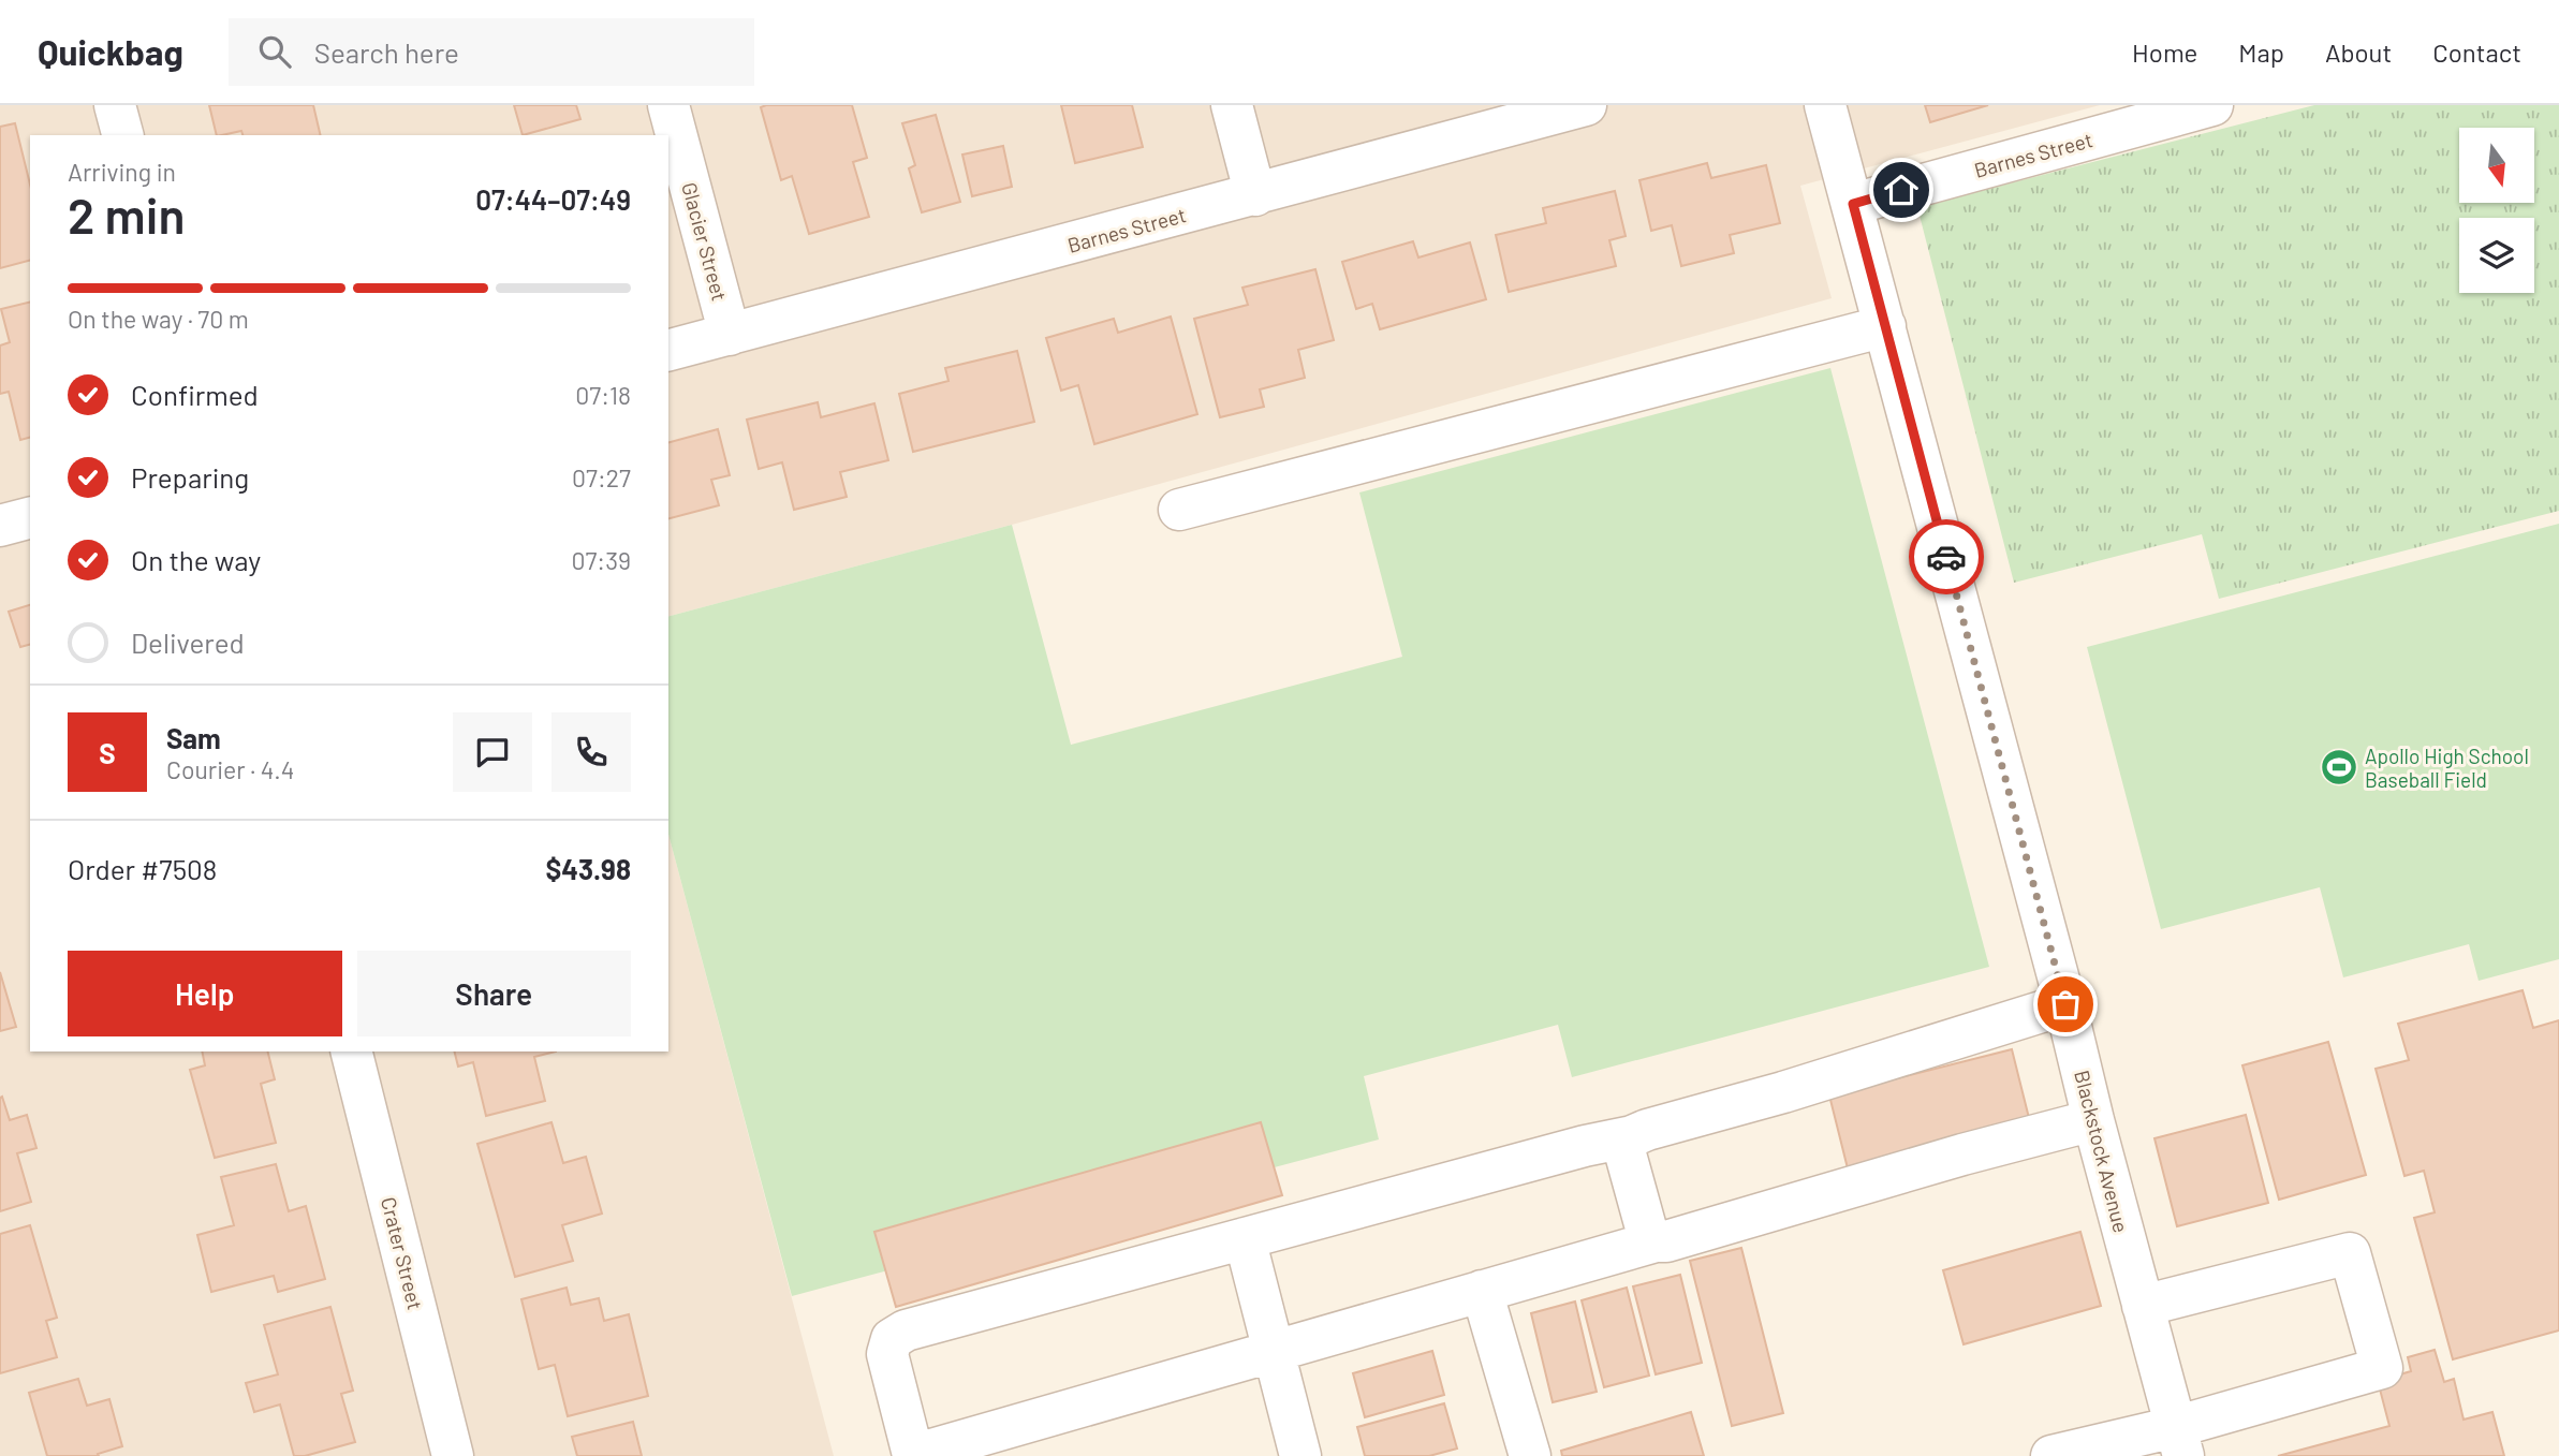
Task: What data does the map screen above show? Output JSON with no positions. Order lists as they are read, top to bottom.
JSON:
{
  "streets": {
    "street": [
      "Barnes Street",
      "Glacier Street",
      "Blackstock Avenue",
      "Crater Street"
    ]
  },
  "crossings": [
    ["Barnes Street", "Glacier Street"],
    ["Barnes Street", "Blackstock Avenue"]
  ],
  "places": {
    "sports": ["Apollo High School Baseball Field"]
  },
  "north": "bottom",
  "page": {
    "header": "Quickbag",
    "search": "Search here",
    "nav": [
      "Home",
      "Map",
      "About",
      "Contact"
    ],
    "heading": ["2 min", "Arriving in", "07:44–07:49"],
    "panel": [
      "Sam",
      "Courier · 4.4",
      "Order #7508",
      "$43.98"
    ],
    "bar": "On the way · 70 m",
    "list": [
      ["Confirmed", "07:18"],
      ["Preparing", "07:27"],
      ["On the way", "07:39"],
      "Delivered"
    ],
    "round": "S",
    "buttons": ["Help", "Share"]
  }
}
